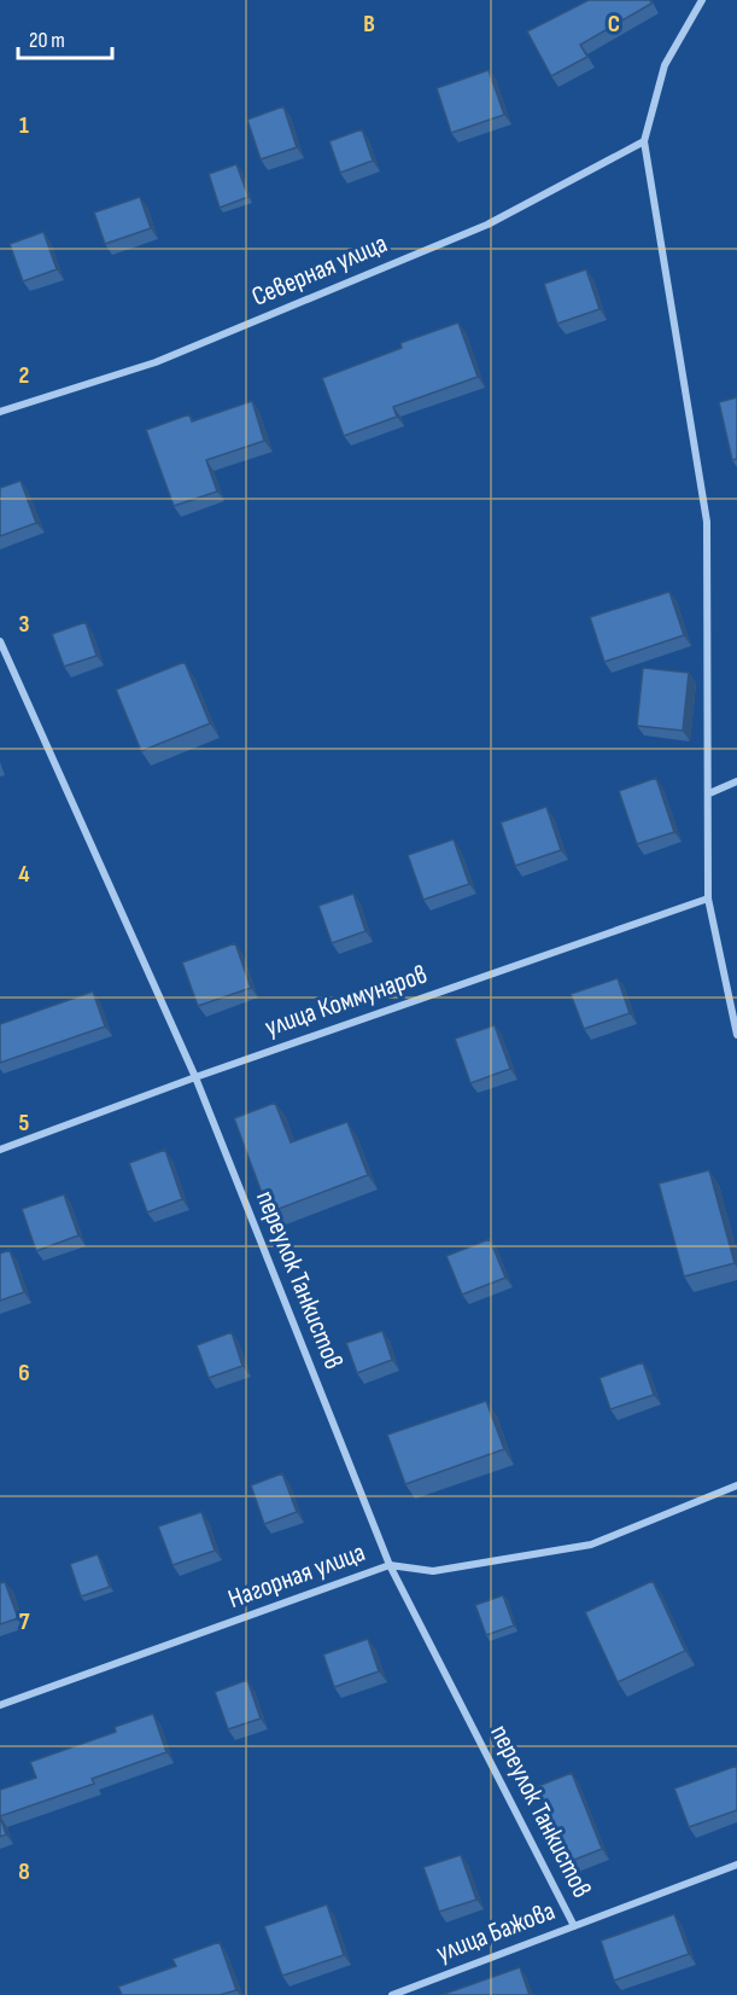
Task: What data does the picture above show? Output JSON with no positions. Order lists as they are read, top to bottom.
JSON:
{
  "streets": {
    "street": [
      "Северная улица",
      "улица Коммунаров",
      "переулок Танкистов",
      "Нагорная улица",
      "улица Бажова"
    ]
  },
  "crossings": [
    ["улица Коммунаров", "переулок Танкистов"],
    ["переулок Танкистов", "Нагорная улица"],
    ["переулок Танкистов", "улица Бажова"]
  ],
  "scale_bar": "20 m",
  "grid": {
    "columns": ["B", "C"],
    "rows": [
      "1",
      "2",
      "3",
      "4",
      "5",
      "6",
      "7",
      "8"
    ]
  }
}
